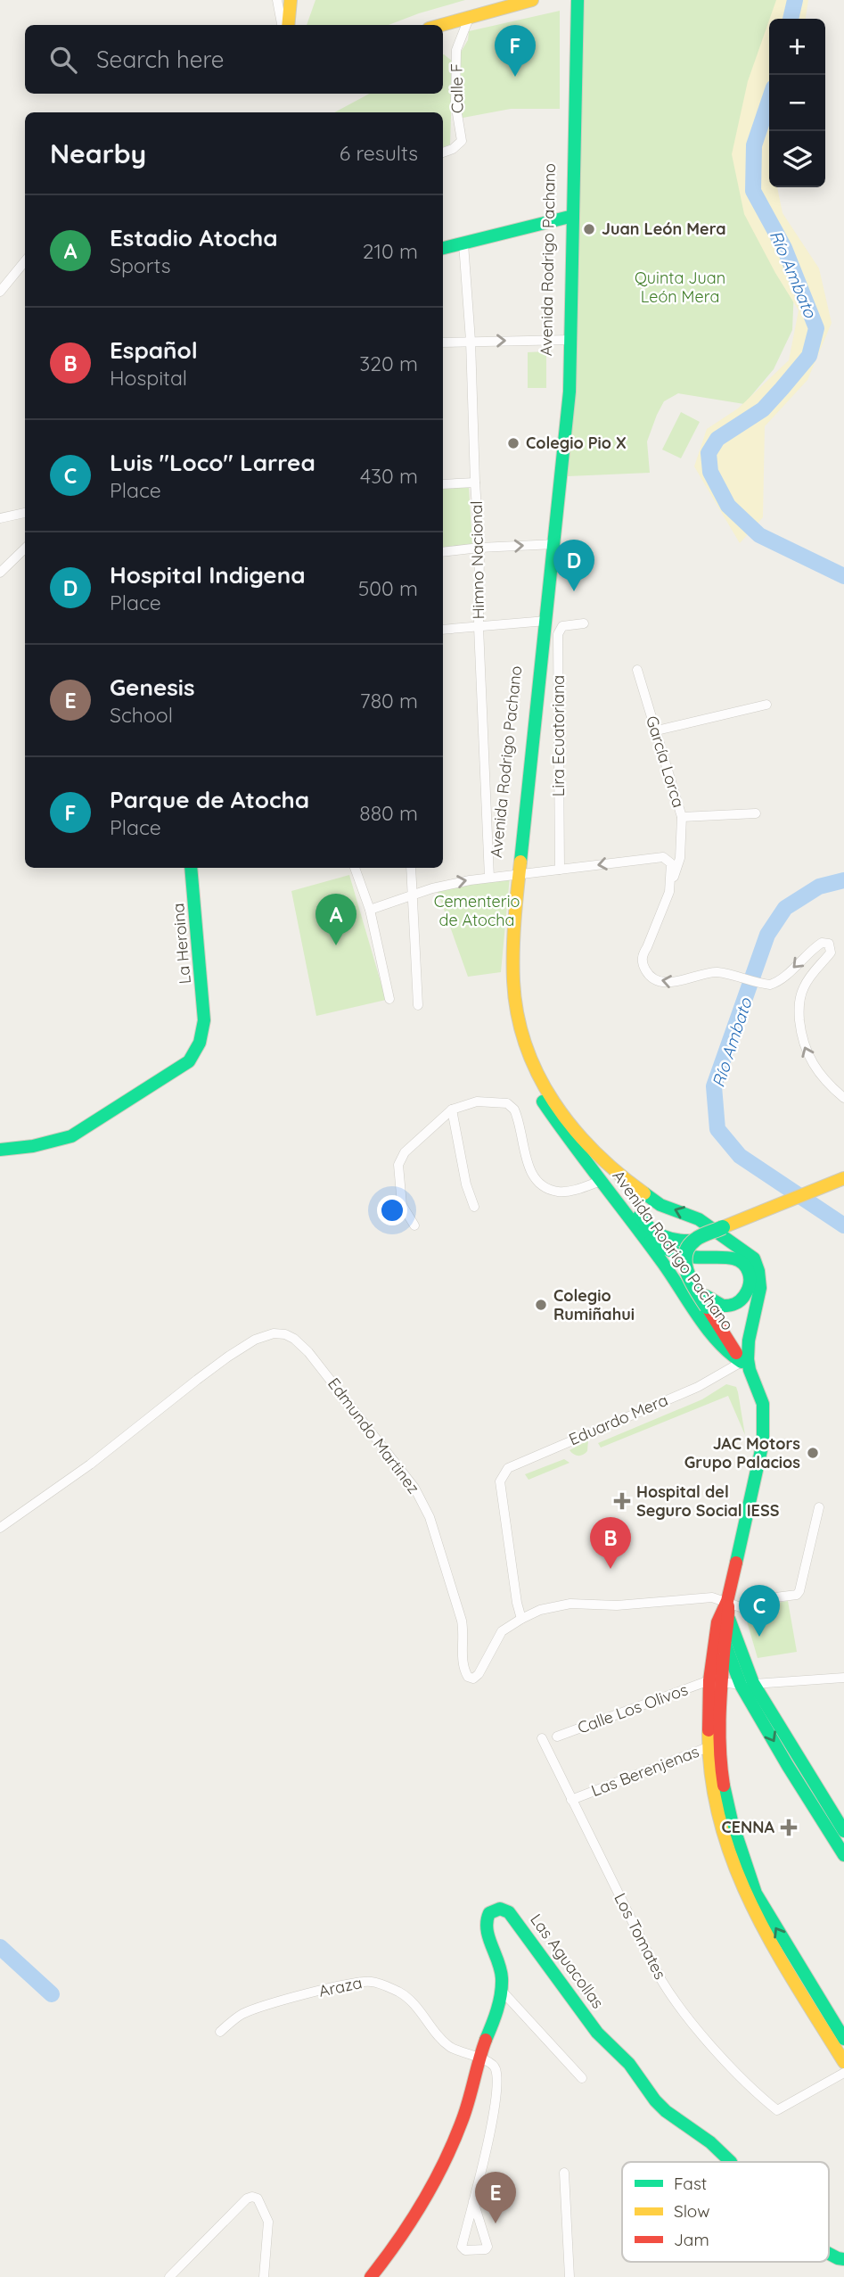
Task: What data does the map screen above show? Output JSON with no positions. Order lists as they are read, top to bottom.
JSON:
{
  "streets": {
    "main road": ["Avenida Rodrigo Pachano", "La Heroina", "Las Aguacollas"],
    "street": [
      "Calle F",
      "Himno Nacional",
      "Lira Ecuatoriana",
      "García Lorca",
      "Eduardo Mera",
      "Edmundo Martinez",
      "Calle Los Olivos",
      "Las Berenjenas",
      "Los Tomates",
      "Araza"
    ]
  },
  "crossings": [
    ["Avenida Rodrigo Pachano", "Eduardo Mera"],
    ["Eduardo Mera", "Edmundo Martinez"],
    ["Las Berenjenas", "Los Tomates"],
    ["Las Aguacollas", "Araza"]
  ],
  "water": ["Río Ambato"],
  "parks": ["Quinta Juan León Mera", "Cementerio de Atocha"],
  "places": {
    "other": [
      "Juan León Mera",
      "Colegio Pio X",
      "Colegio Rumiñahui",
      "JAC Motors Grupo Palacios"
    ],
    "health": ["Hospital del Seguro Social IESS", "CENNA"]
  },
  "legend": ["Fast", "Slow", "Jam"],
  "page": {
    "map_buttons": ["+", "−"],
    "pins": [
      "F",
      "D",
      "A",
      "B",
      "C",
      "E"
    ],
    "search": "Search here",
    "heading": ["Nearby", "6 results"],
    "list": [
      {
        "mark": "A",
        "name": "Estadio Atocha",
        "note": "Sports",
        "value": "210 m"
      },
      {
        "mark": "B",
        "name": "Español",
        "note": "Hospital",
        "value": "320 m"
      },
      {
        "mark": "C",
        "name": "Luis \"Loco\" Larrea",
        "note": "Place",
        "value": "430 m"
      },
      {
        "mark": "D",
        "name": "Hospital Indigena",
        "note": "Place",
        "value": "500 m"
      },
      {
        "mark": "E",
        "name": "Genesis",
        "note": "School",
        "value": "780 m"
      },
      {
        "mark": "F",
        "name": "Parque de Atocha",
        "note": "Place",
        "value": "880 m"
      }
    ]
  }
}
